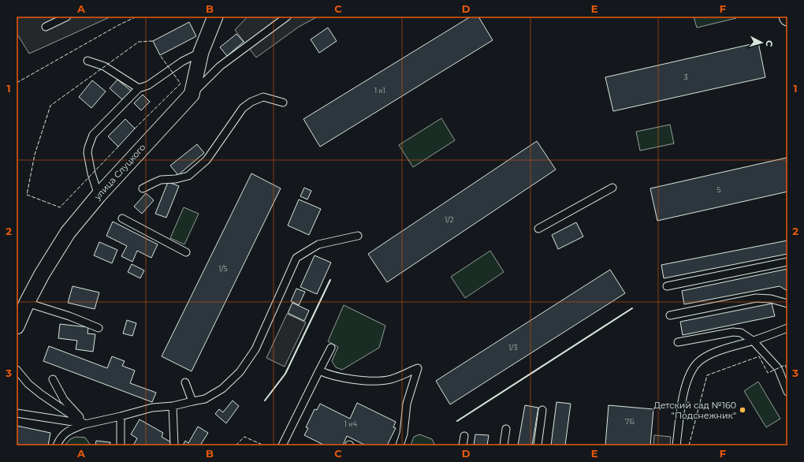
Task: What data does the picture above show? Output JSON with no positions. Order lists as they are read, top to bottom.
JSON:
{
  "streets": {
    "street": ["улица Слуцкого"]
  },
  "places": ["Детский сад №160 \"Подснежник\""],
  "house_numbers": [
    "3",
    "1 к1",
    "5",
    "1/2",
    "1/5",
    "1/3",
    "7Б",
    "1 к4"
  ],
  "north": "right",
  "grid": {
    "columns": [
      "A",
      "B",
      "C",
      "D",
      "E",
      "F"
    ],
    "rows": ["1", "2", "3"]
  }
}
